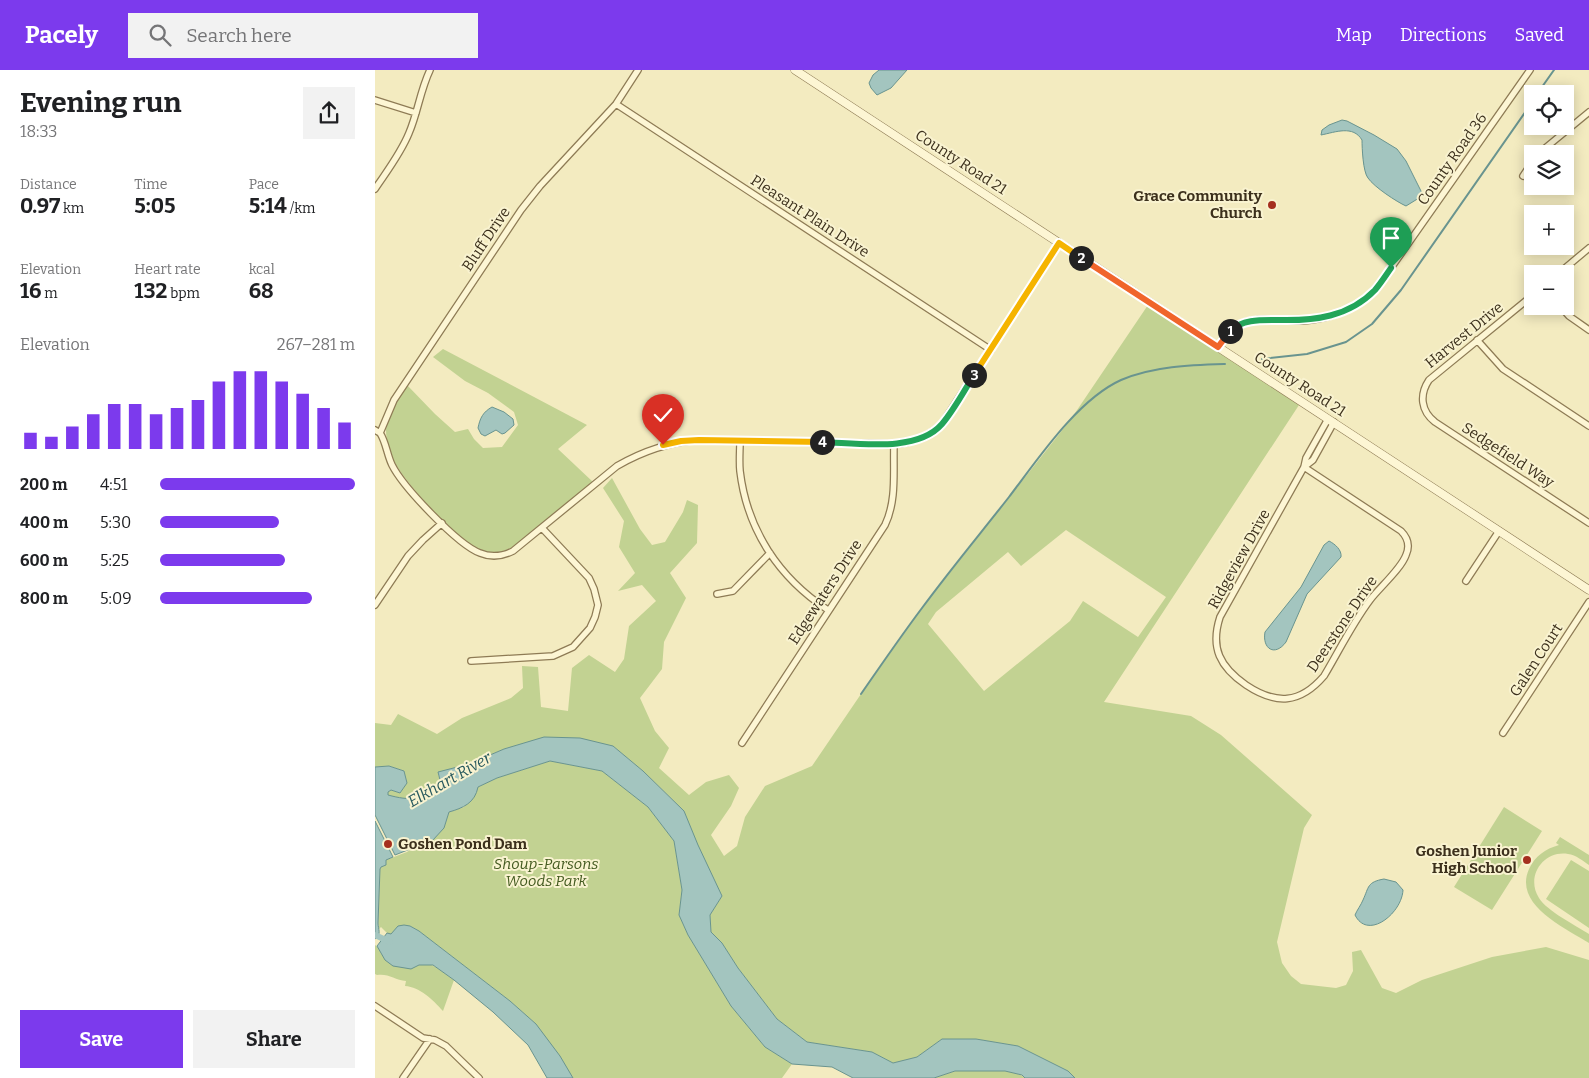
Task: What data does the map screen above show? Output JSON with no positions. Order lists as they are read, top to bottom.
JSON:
{
  "streets": {
    "street": [
      "County Road 36",
      "County Road 21",
      "Pleasant Plain Drive",
      "Bluff Drive",
      "Harvest Drive",
      "Sedgefield Way",
      "Ridgeview Drive",
      "Edgewaters Drive",
      "Deerstone Drive",
      "Galen Court"
    ]
  },
  "crossings": [
    ["County Road 36", "County Road 21"],
    ["County Road 21", "Ridgeview Drive"],
    ["Pleasant Plain Drive", "Bluff Drive"],
    ["Harvest Drive", "Sedgefield Way"],
    ["Ridgeview Drive", "Deerstone Drive"]
  ],
  "water": ["Elkhart River"],
  "parks": ["Shoup-Parsons Woods Park"],
  "places": ["Grace Community Church", "Goshen Pond Dam", "Goshen Junior High School"],
  "page": {
    "header": "Pacely",
    "search": "Search here",
    "nav": ["Map", "Directions", "Saved"],
    "heading": ["Evening run", "18:33"],
    "map_buttons": ["+", "−"],
    "stats": [
      ["Distance", "0.97 km"],
      ["Time", "5:05"],
      ["Pace", "5:14 /km"],
      ["Elevation", "16 m"],
      ["Heart rate", "132 bpm"],
      ["kcal", "68"]
    ],
    "pins": [
      "2",
      "1",
      "3",
      "4"
    ],
    "chart": ["Elevation", "267–281 m"],
    "list": [
      {
        "name": "200 m",
        "note": "4:51"
      },
      {
        "name": "400 m",
        "note": "5:30"
      },
      {
        "name": "600 m",
        "note": "5:25"
      },
      {
        "name": "800 m",
        "note": "5:09"
      }
    ],
    "buttons": ["Save", "Share"]
  }
}
